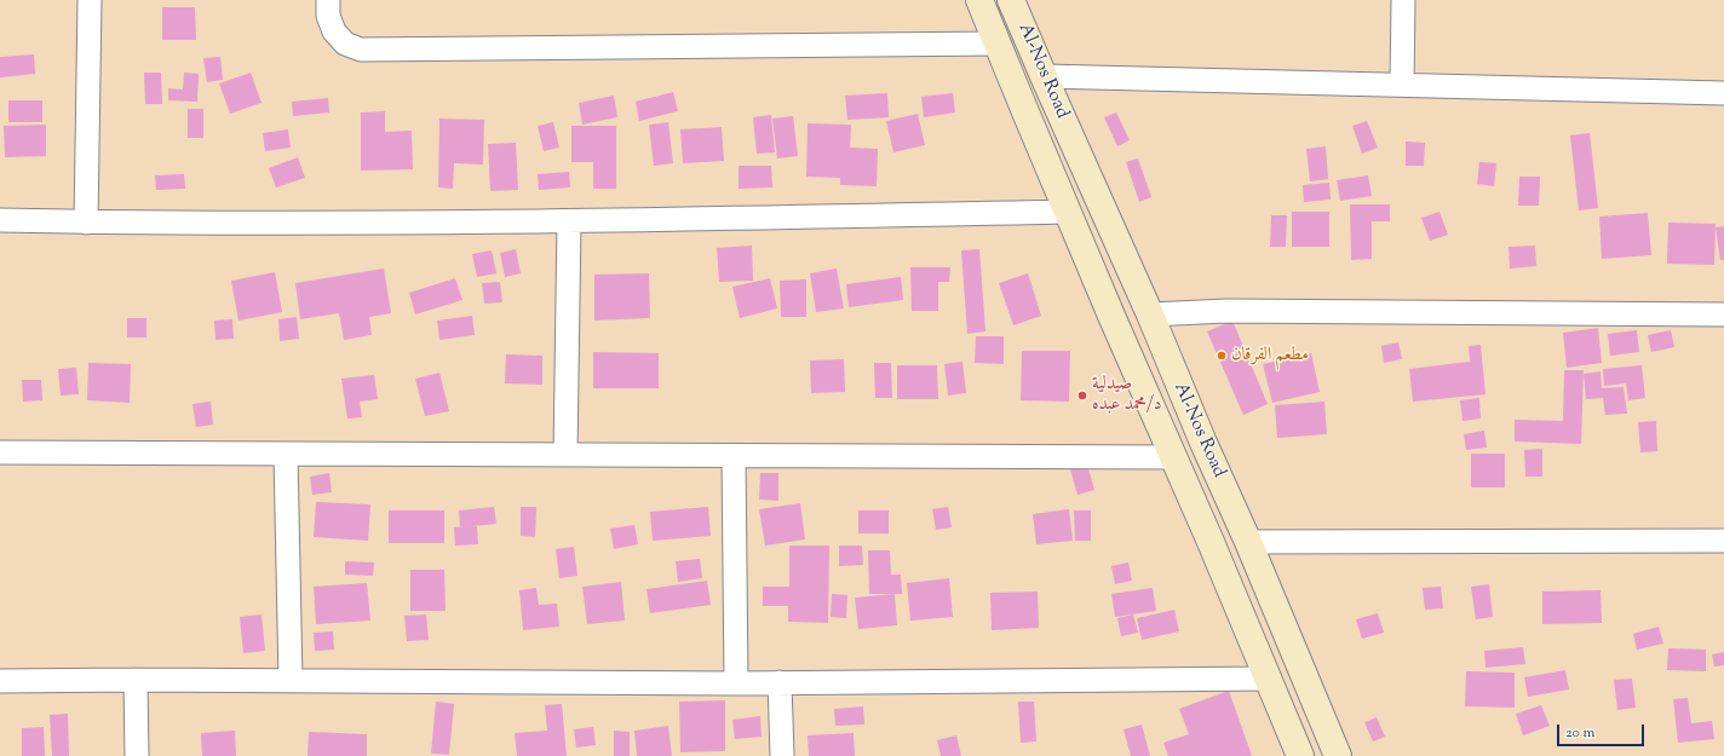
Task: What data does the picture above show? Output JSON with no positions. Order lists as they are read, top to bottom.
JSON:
{
  "streets": {
    "main road": ["Al-Nos Road"]
  },
  "places": ["مطعم الفرقان", "صيدلية د/محمد عبده"],
  "scale_bar": "20 m"
}
